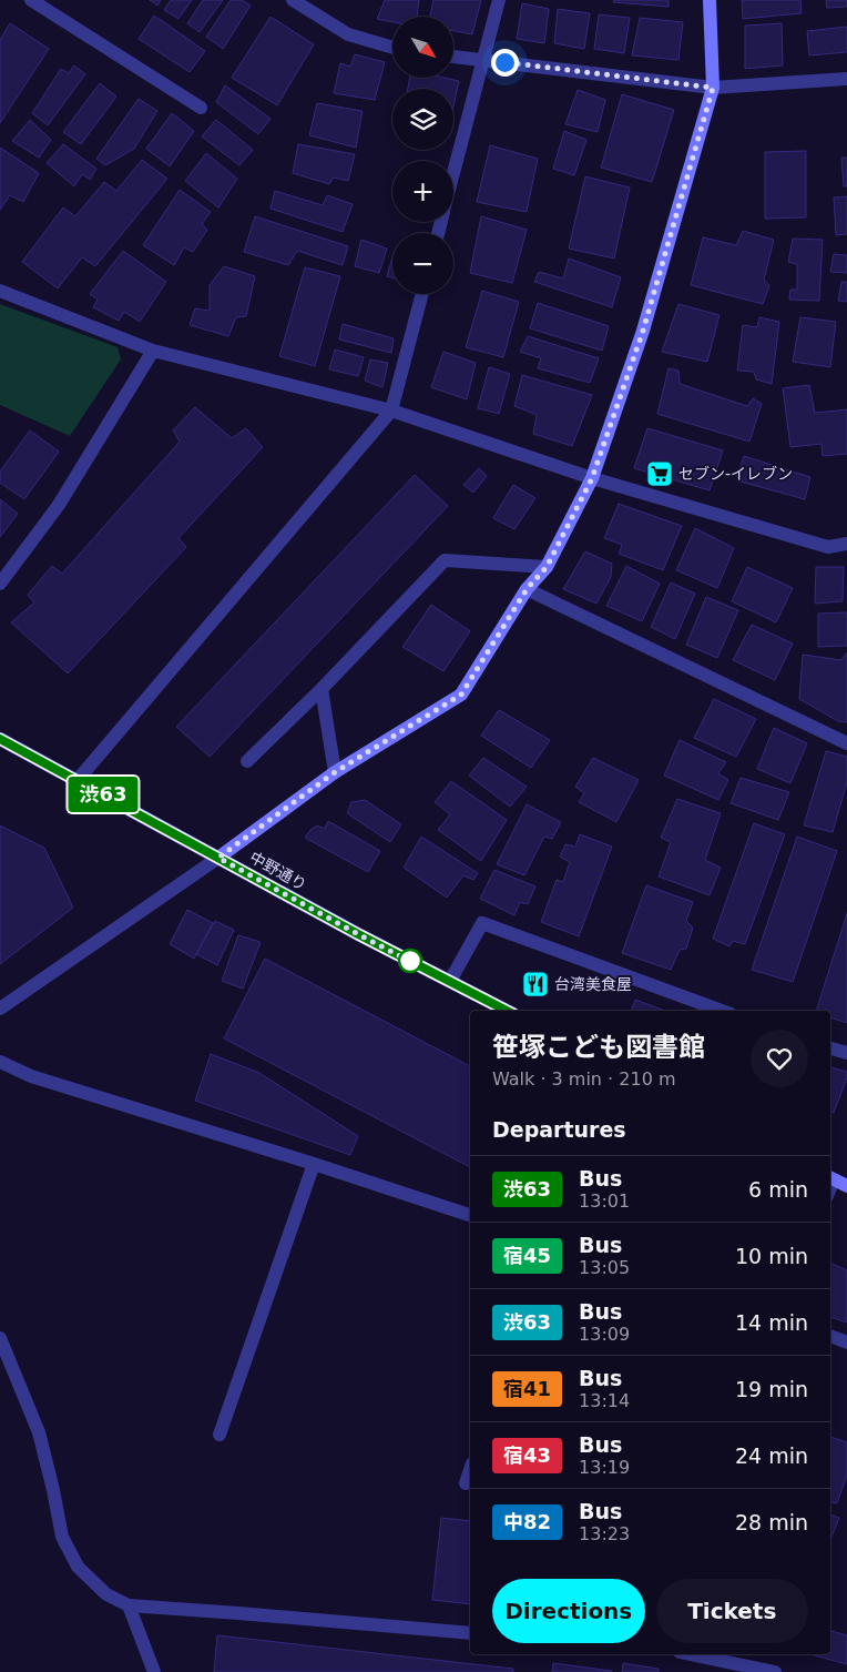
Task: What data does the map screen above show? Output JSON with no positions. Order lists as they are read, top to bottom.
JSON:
{
  "streets": {
    "street": ["中野通り"]
  },
  "places": {
    "supermarket": ["セブン-イレブン"],
    "restaurant": ["台湾美食屋"]
  },
  "lines": ["bus line 渋63"],
  "north": "bottom right",
  "page": {
    "on_map": "渋63",
    "map_buttons": ["+", "−"],
    "heading": [
      ["笹塚こども図書館", "Walk · 3 min · 210 m"],
      "Departures"
    ],
    "list": [
      {
        "mark": "渋63",
        "name": "Bus",
        "note": "13:01",
        "value": "6 min"
      },
      {
        "mark": "宿45",
        "name": "Bus",
        "note": "13:05",
        "value": "10 min"
      },
      {
        "mark": "渋63",
        "name": "Bus",
        "note": "13:09",
        "value": "14 min"
      },
      {
        "mark": "宿41",
        "name": "Bus",
        "note": "13:14",
        "value": "19 min"
      },
      {
        "mark": "宿43",
        "name": "Bus",
        "note": "13:19",
        "value": "24 min"
      },
      {
        "mark": "中82",
        "name": "Bus",
        "note": "13:23",
        "value": "28 min"
      }
    ],
    "buttons": ["Directions", "Tickets"]
  }
}
